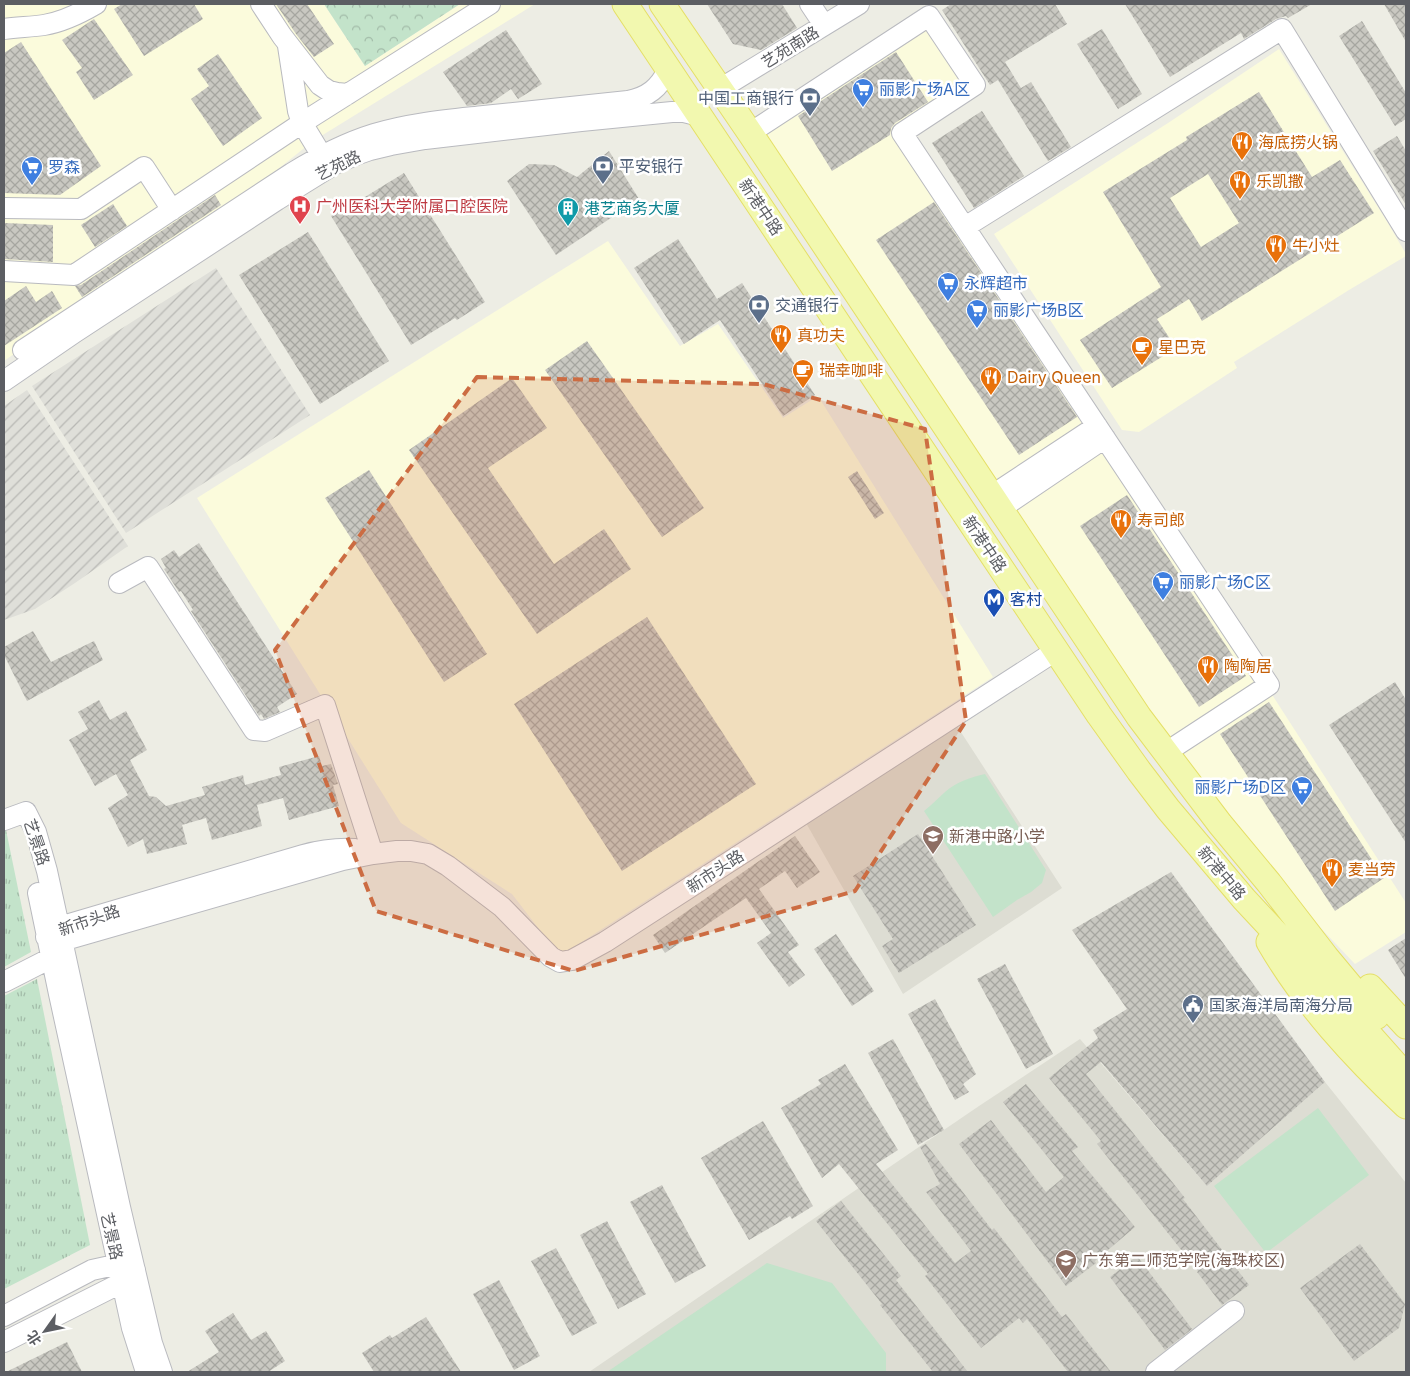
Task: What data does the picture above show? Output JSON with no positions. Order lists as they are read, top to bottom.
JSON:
{
  "streets": {
    "main road": ["新港中路"],
    "street": [
      "艺苑南路",
      "艺苑路",
      "艺景路",
      "新市头路"
    ]
  },
  "crossings": [
    ["艺苑南路", "新港中路"],
    ["艺苑路", "新港中路"],
    ["新港中路", "新市头路"],
    ["艺景路", "新市头路"]
  ],
  "places": {
    "supermarket": [
      "丽影广场A区",
      "罗森",
      "永辉超市",
      "丽影广场B区",
      "丽影广场C区",
      "丽影广场D区"
    ],
    "bank": ["中国工商银行", "平安银行", "交通银行"],
    "restaurant": [
      "海底捞火锅",
      "乐凯撒",
      "牛小灶",
      "真功夫",
      "Dairy Queen",
      "寿司郎",
      "陶陶居",
      "麦当劳"
    ],
    "hospital": ["广州医科大学附属口腔医院"],
    "building": ["港艺商务大厦"],
    "cafe": ["星巴克", "瑞幸咖啡"],
    "metro station": ["客村"],
    "school or university": ["新港中路小学", "广东第二师范学院(海珠校区)"],
    "public building": ["国家海洋局南海分局"]
  },
  "north": "bottom left"
}
